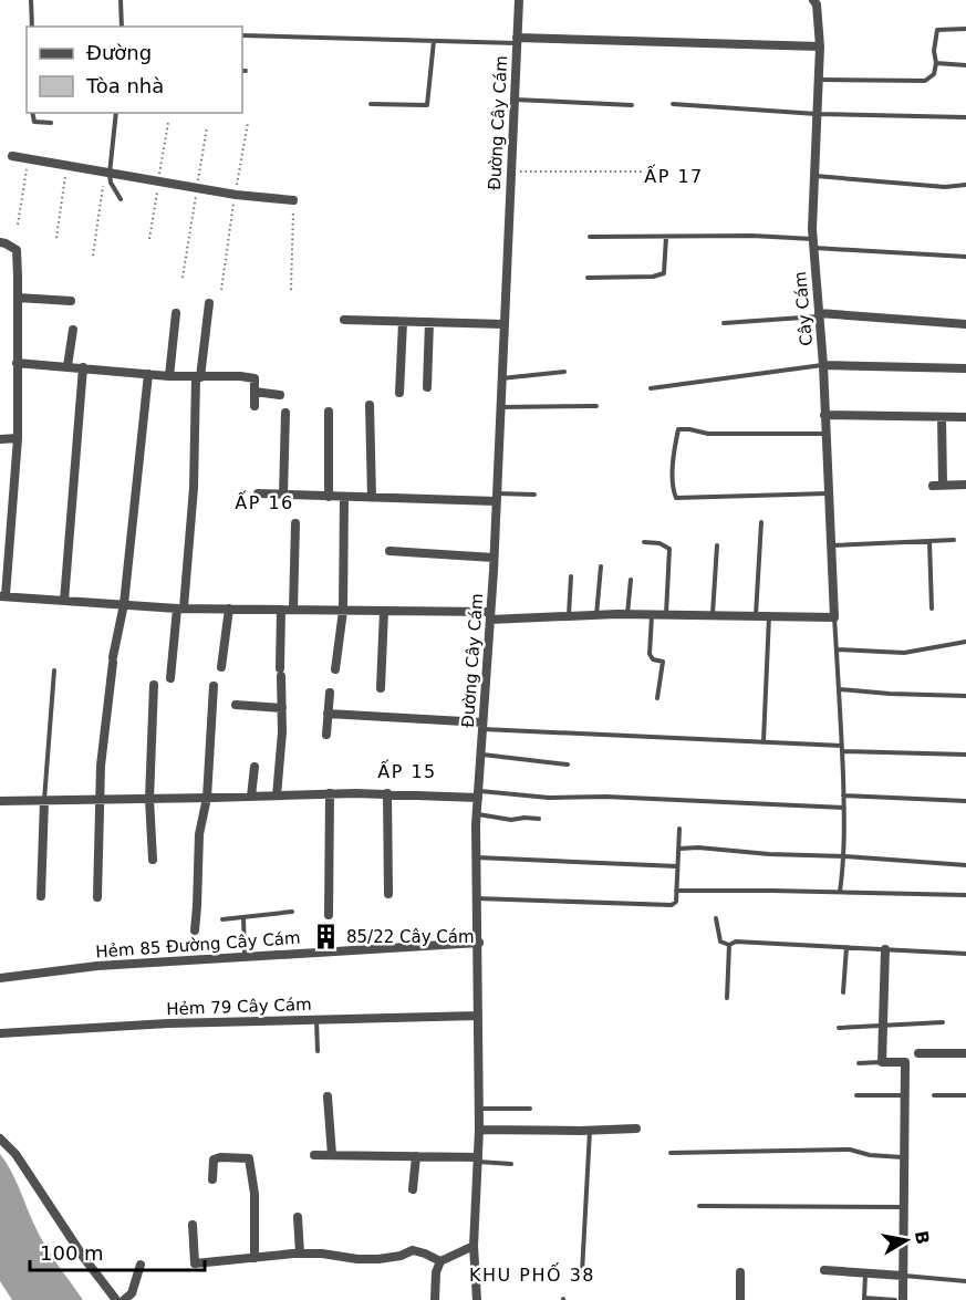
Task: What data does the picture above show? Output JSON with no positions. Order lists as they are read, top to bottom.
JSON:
{
  "streets": {
    "street": [
      "Đường Cây Cám",
      "Cây Cám",
      "Hẻm 85 Đường Cây Cám",
      "Hẻm 79 Cây Cám"
    ]
  },
  "crossings": [
    ["Đường Cây Cám", "Hẻm 85 Đường Cây Cám"],
    ["Đường Cây Cám", "Hẻm 79 Cây Cám"]
  ],
  "districts": [
    "ẤP 17",
    "ẤP 16",
    "ẤP 15",
    "KHU PHỐ 38"
  ],
  "places": {
    "building": ["85/22 Cây Cám"]
  },
  "legend": ["Đường", "Tòa nhà"],
  "scale_bar": "100 m",
  "north": "right"
}
